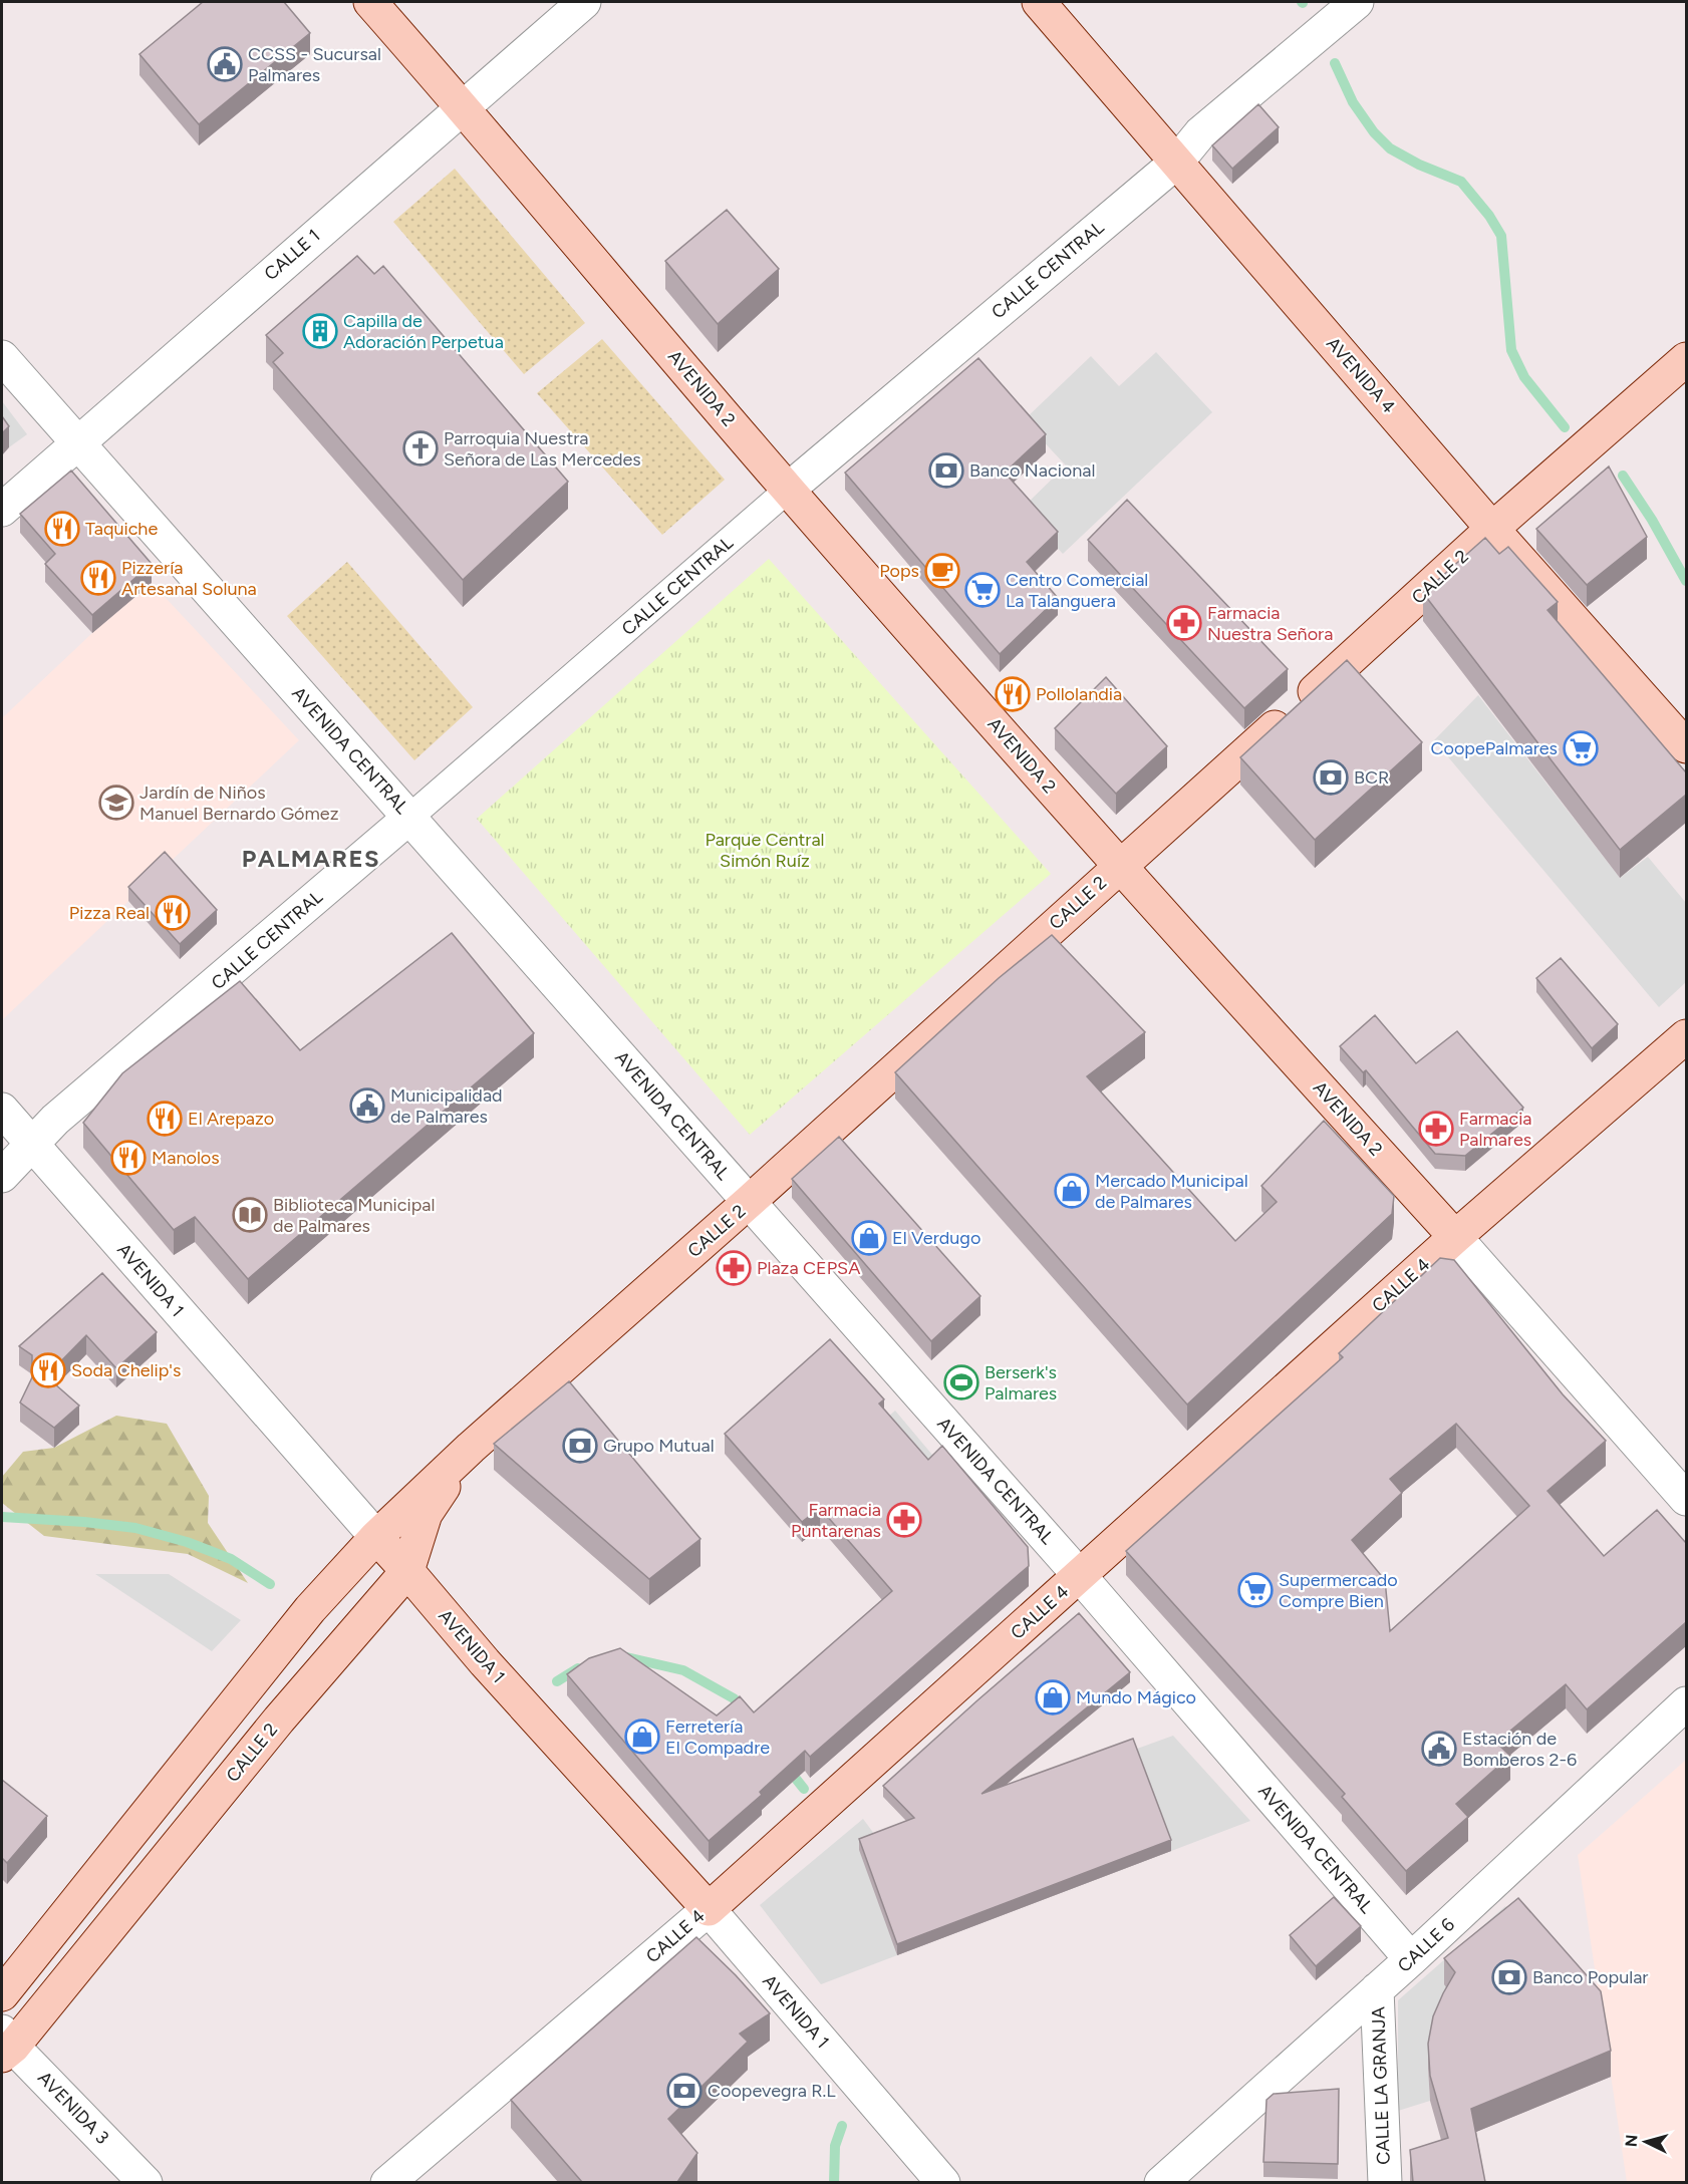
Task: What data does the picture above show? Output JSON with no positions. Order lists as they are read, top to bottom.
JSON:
{
  "streets": {
    "main road": [
      "AVENIDA 4",
      "AVENIDA 2",
      "CALLE 2",
      "AVENIDA 1",
      "CALLE 4"
    ],
    "street": [
      "CALLE 1",
      "CALLE CENTRAL",
      "AVENIDA CENTRAL",
      "CALLE 6",
      "CALLE LA GRANJA",
      "AVENIDA 3"
    ]
  },
  "crossings": [
    ["CALLE 1", "AVENIDA 2"],
    ["CALLE 1", "AVENIDA CENTRAL"],
    ["CALLE CENTRAL", "AVENIDA 4"],
    ["CALLE CENTRAL", "AVENIDA 2"],
    ["CALLE CENTRAL", "AVENIDA CENTRAL"],
    ["CALLE CENTRAL", "AVENIDA 1"],
    ["AVENIDA 4", "CALLE 2"],
    ["AVENIDA 2", "CALLE 2"],
    ["AVENIDA 2", "CALLE 4"],
    ["CALLE 2", "AVENIDA CENTRAL"],
    ["CALLE 2", "AVENIDA 1"],
    ["CALLE 2", "AVENIDA 3"],
    ["AVENIDA CENTRAL", "CALLE 4"],
    ["AVENIDA CENTRAL", "CALLE 6"],
    ["AVENIDA 1", "CALLE 4"],
    ["CALLE 6", "CALLE LA GRANJA"]
  ],
  "districts": ["PALMARES"],
  "parks": ["Parque Central Simón Ruíz"],
  "places": {
    "public building": ["CCSS - Sucursal Palmares", "Municipalidad de Palmares", "Estación de Bomberos 2-6"],
    "building": ["Capilla de Adoración Perpetua"],
    "church": ["Parroquia Nuestra Señora de Las Mercedes"],
    "bank": [
      "Banco Nacional",
      "BCR",
      "Grupo Mutual",
      "Banco Popular",
      "Coopevegra R.L"
    ],
    "restaurant": [
      "Taquiche",
      "Pizzería Artesanal Soluna",
      "Pollolandia",
      "Pizza Real",
      "El Arepazo",
      "Manolos",
      "Soda Chelip's"
    ],
    "cafe": ["Pops"],
    "supermarket": ["Centro Comercial La Talanguera", "CoopePalmares", "Supermercado Compre Bien"],
    "pharmacy": [
      "Farmacia Nuestra Señora",
      "Farmacia Palmares",
      "Plaza CEPSA",
      "Farmacia Puntarenas"
    ],
    "school or university": ["Jardín de Niños Manuel Bernardo Gómez"],
    "shop": [
      "Mercado Municipal de Palmares",
      "El Verdugo",
      "Mundo Mágico",
      "Ferretería El Compadre"
    ],
    "library": ["Biblioteca Municipal de Palmares"],
    "sports": ["Berserk's Palmares"]
  },
  "north": "left"
}
